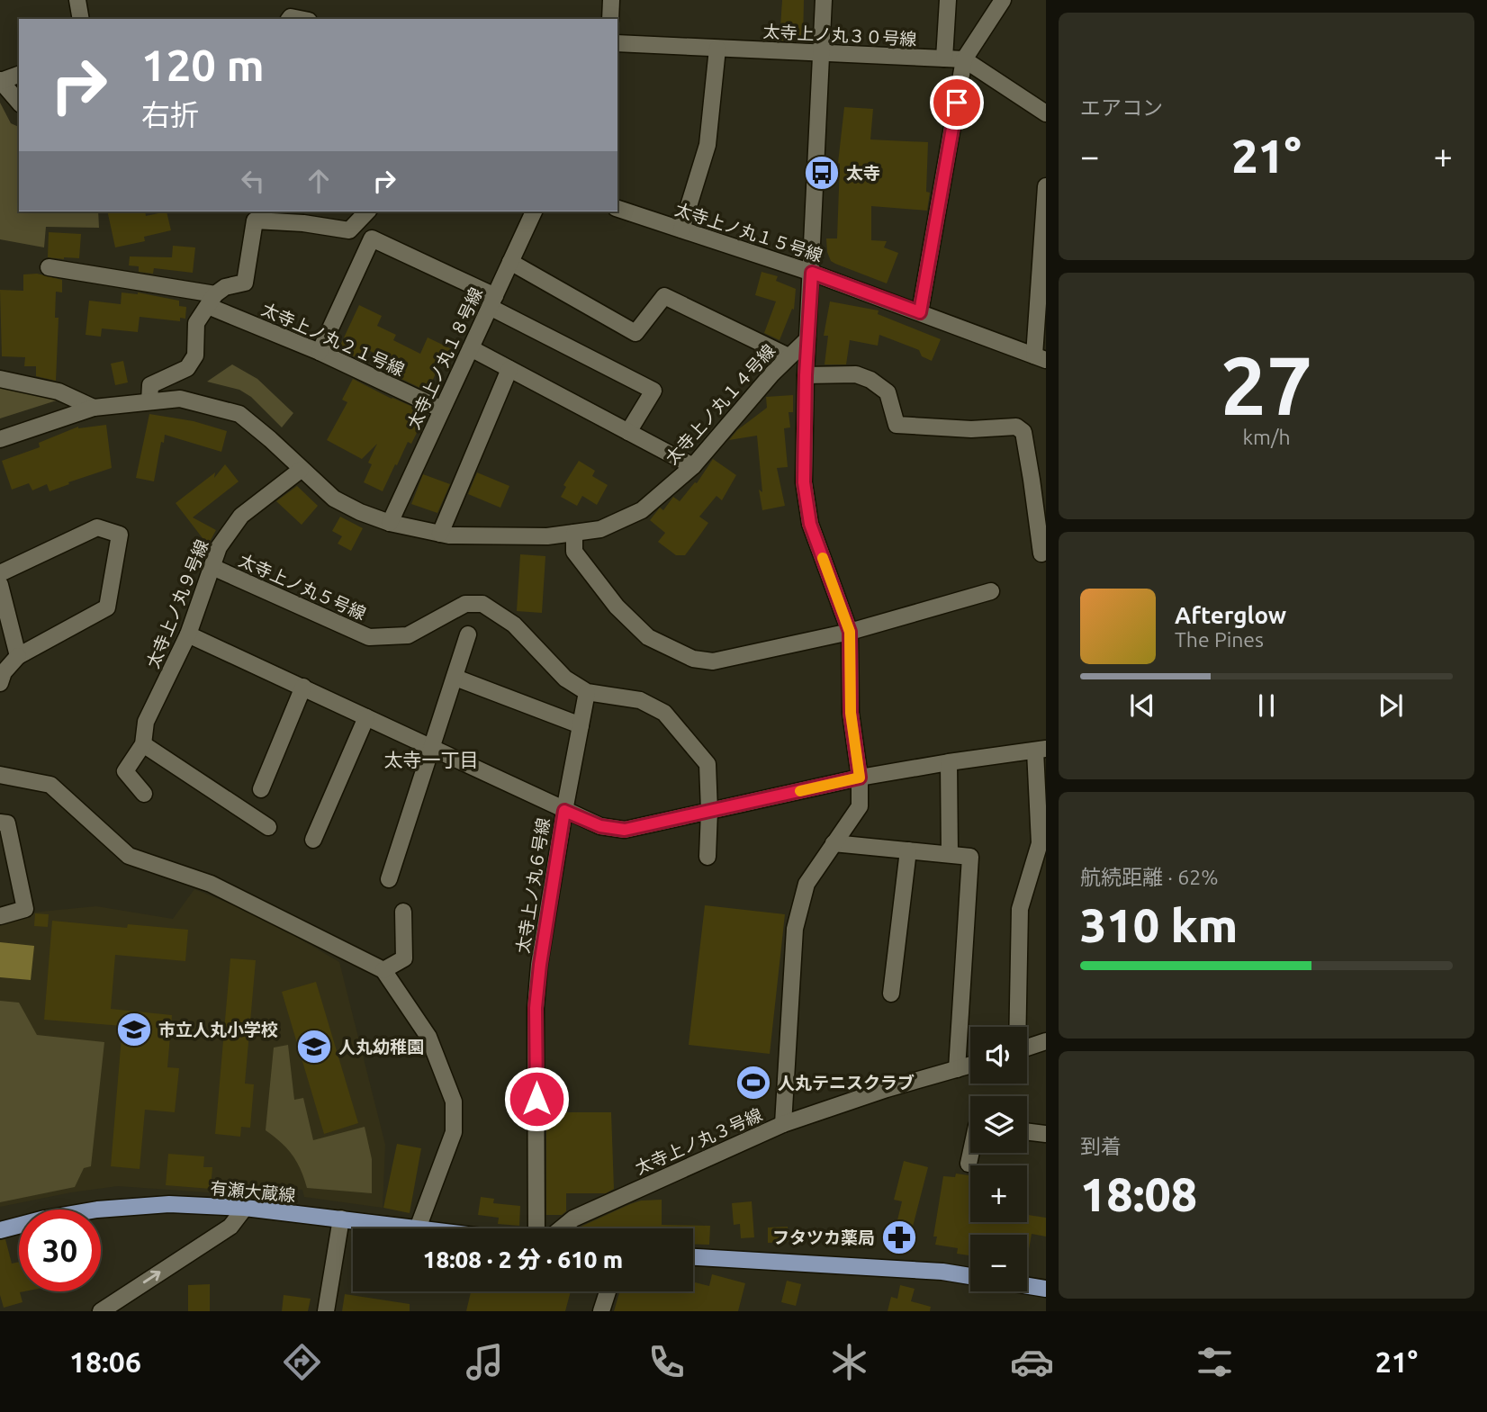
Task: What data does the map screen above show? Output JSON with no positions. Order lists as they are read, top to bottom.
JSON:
{
  "streets": {
    "main road": ["有瀬大蔵線"],
    "street": [
      "太寺上ノ丸３０号線",
      "太寺上ノ丸１５号線",
      "太寺上ノ丸２１号線",
      "太寺上ノ丸１８号線",
      "太寺上ノ丸１４号線",
      "太寺上ノ丸５号線",
      "太寺上ノ丸９号線",
      "太寺上ノ丸６号線",
      "太寺上ノ丸３号線"
    ]
  },
  "crossings": [
    ["太寺上ノ丸２１号線", "太寺上ノ丸１８号線"],
    ["太寺上ノ丸１８号線", "太寺上ノ丸１４号線"],
    ["太寺上ノ丸１４号線", "太寺上ノ丸９号線"],
    ["太寺上ノ丸５号線", "太寺上ノ丸９号線"],
    ["太寺上ノ丸５号線", "太寺上ノ丸６号線"]
  ],
  "districts": ["太寺一丁目"],
  "places": {
    "bus stop": ["太寺"],
    "school or university": ["市立人丸小学校", "人丸幼稚園"],
    "sports": ["人丸テニスクラブ"],
    "pharmacy": ["フタツカ薬局"]
  },
  "page": {
    "tile": [
      "エアコン",
      ["27", "km/h"],
      ["航続距離 · 62%", "310 km"],
      ["到着", "18:08"]
    ],
    "turn": ["120 m", "右折"],
    "heat": ["−", "21°", "+"],
    "song": ["Afterglow", "The Pines"],
    "map_buttons": ["+", "−"],
    "limit": "30",
    "trip": "18:08 · 2 分 · 610 m",
    "tabs": ["18:06", "21°"]
  }
}
